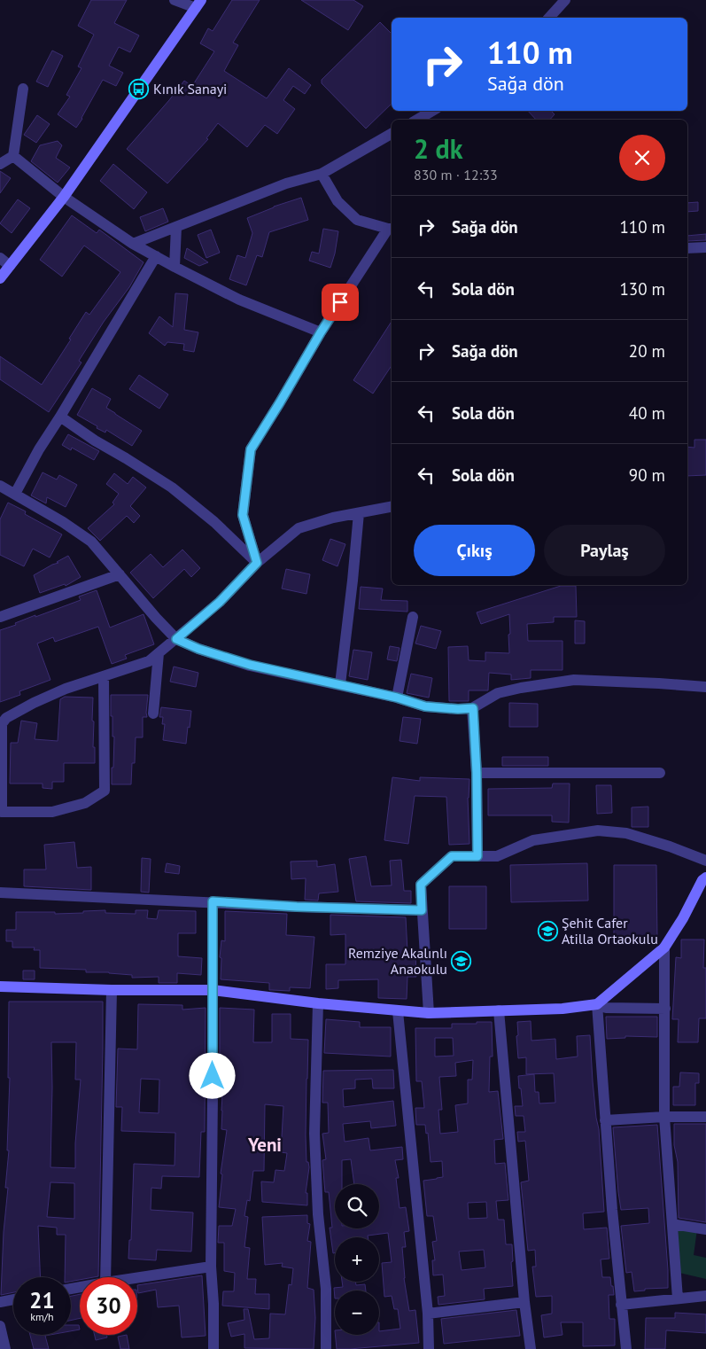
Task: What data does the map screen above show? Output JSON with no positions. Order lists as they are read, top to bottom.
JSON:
{
  "districts": ["Yeni"],
  "places": {
    "bus stop": ["Kınık Sanayi"],
    "school or university": ["Şehit Cafer Atilla Ortaokulu", "Remziye Akalınlı Anaokulu"]
  },
  "page": {
    "turn": ["110 m", "Sağa dön"],
    "heading": ["2 dk", "830 m · 12:33"],
    "list": [
      {
        "name": "Sağa dön",
        "value": "110 m"
      },
      {
        "name": "Sola dön",
        "value": "130 m"
      },
      {
        "name": "Sağa dön",
        "value": "20 m"
      },
      {
        "name": "Sola dön",
        "value": "40 m"
      },
      {
        "name": "Sola dön",
        "value": "90 m"
      }
    ],
    "buttons": ["Çıkış", "Paylaş"],
    "map_buttons": ["+", "−"],
    "speed": "21 km/h",
    "limit": "30"
  }
}
